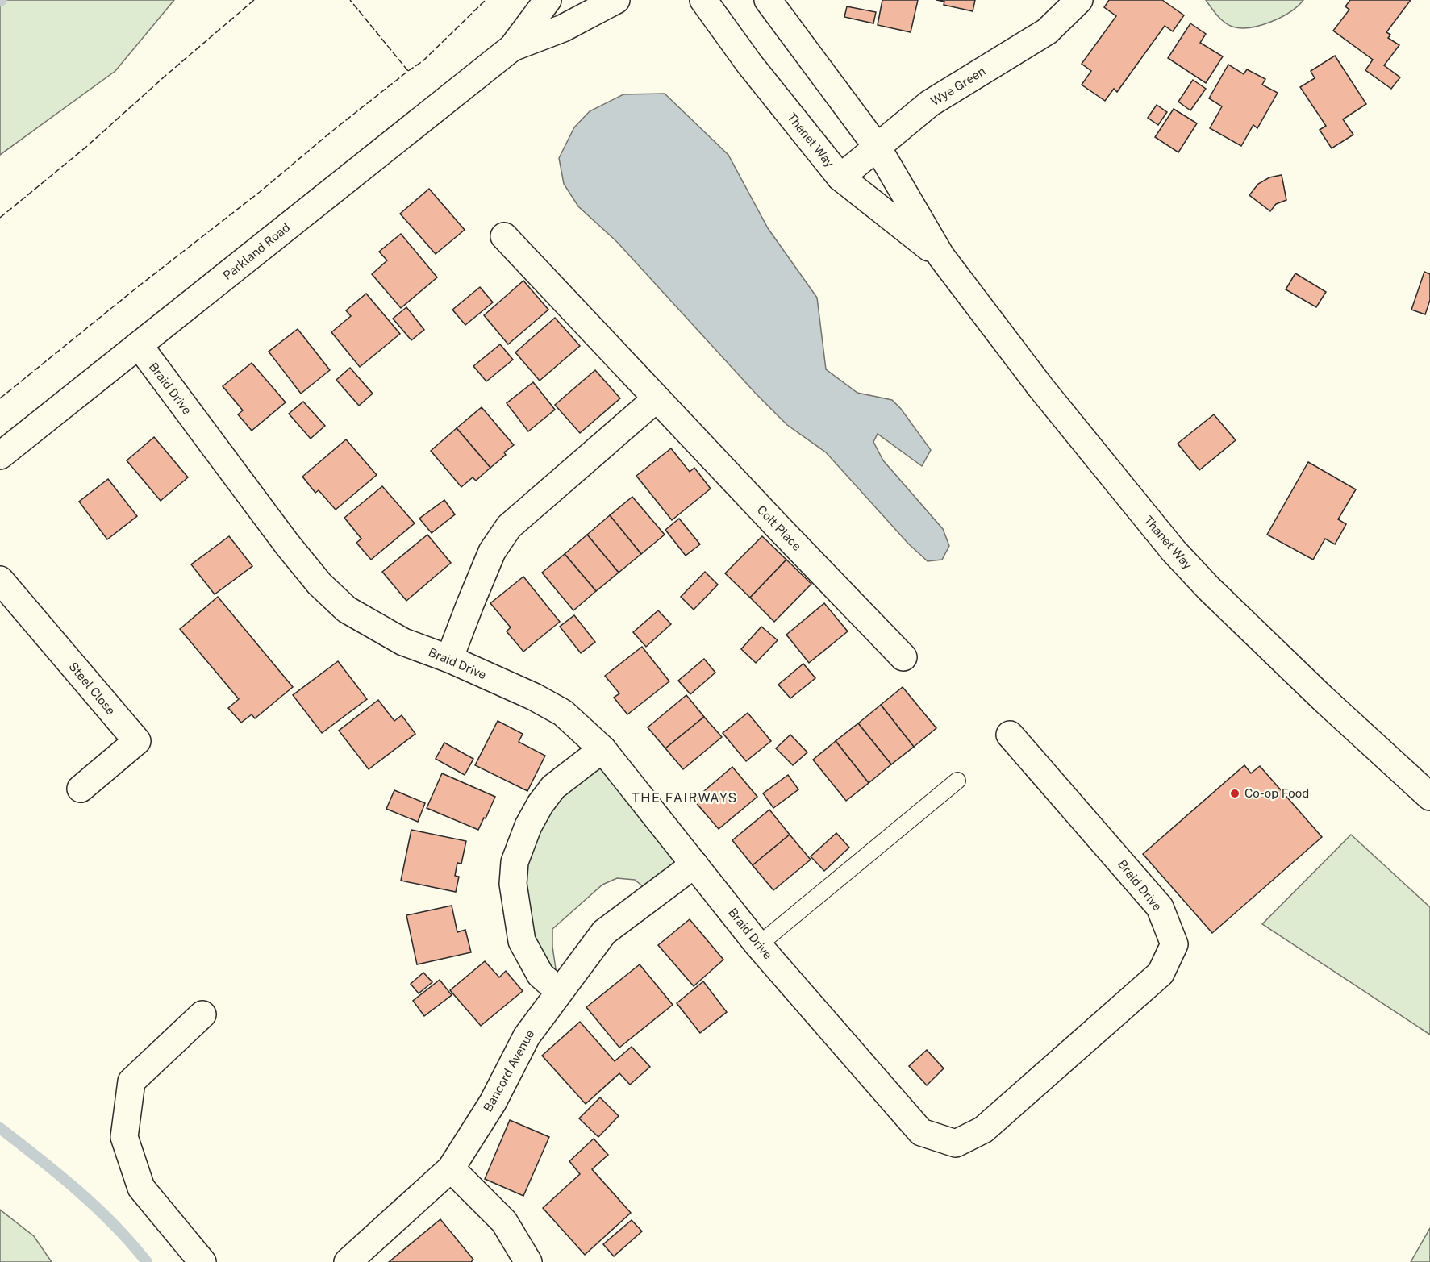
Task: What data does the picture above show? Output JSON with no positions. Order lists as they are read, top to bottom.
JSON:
{
  "streets": {
    "street": [
      "Wye Green",
      "Thanet Way",
      "Parkland Road",
      "Braid Drive",
      "Colt Place",
      "Steel Close",
      "Bancord Avenue"
    ]
  },
  "crossings": [
    ["Wye Green", "Thanet Way"],
    ["Parkland Road", "Braid Drive"],
    ["Braid Drive", "Bancord Avenue"]
  ],
  "districts": ["THE FAIRWAYS"],
  "places": ["Co-op Food"]
}
